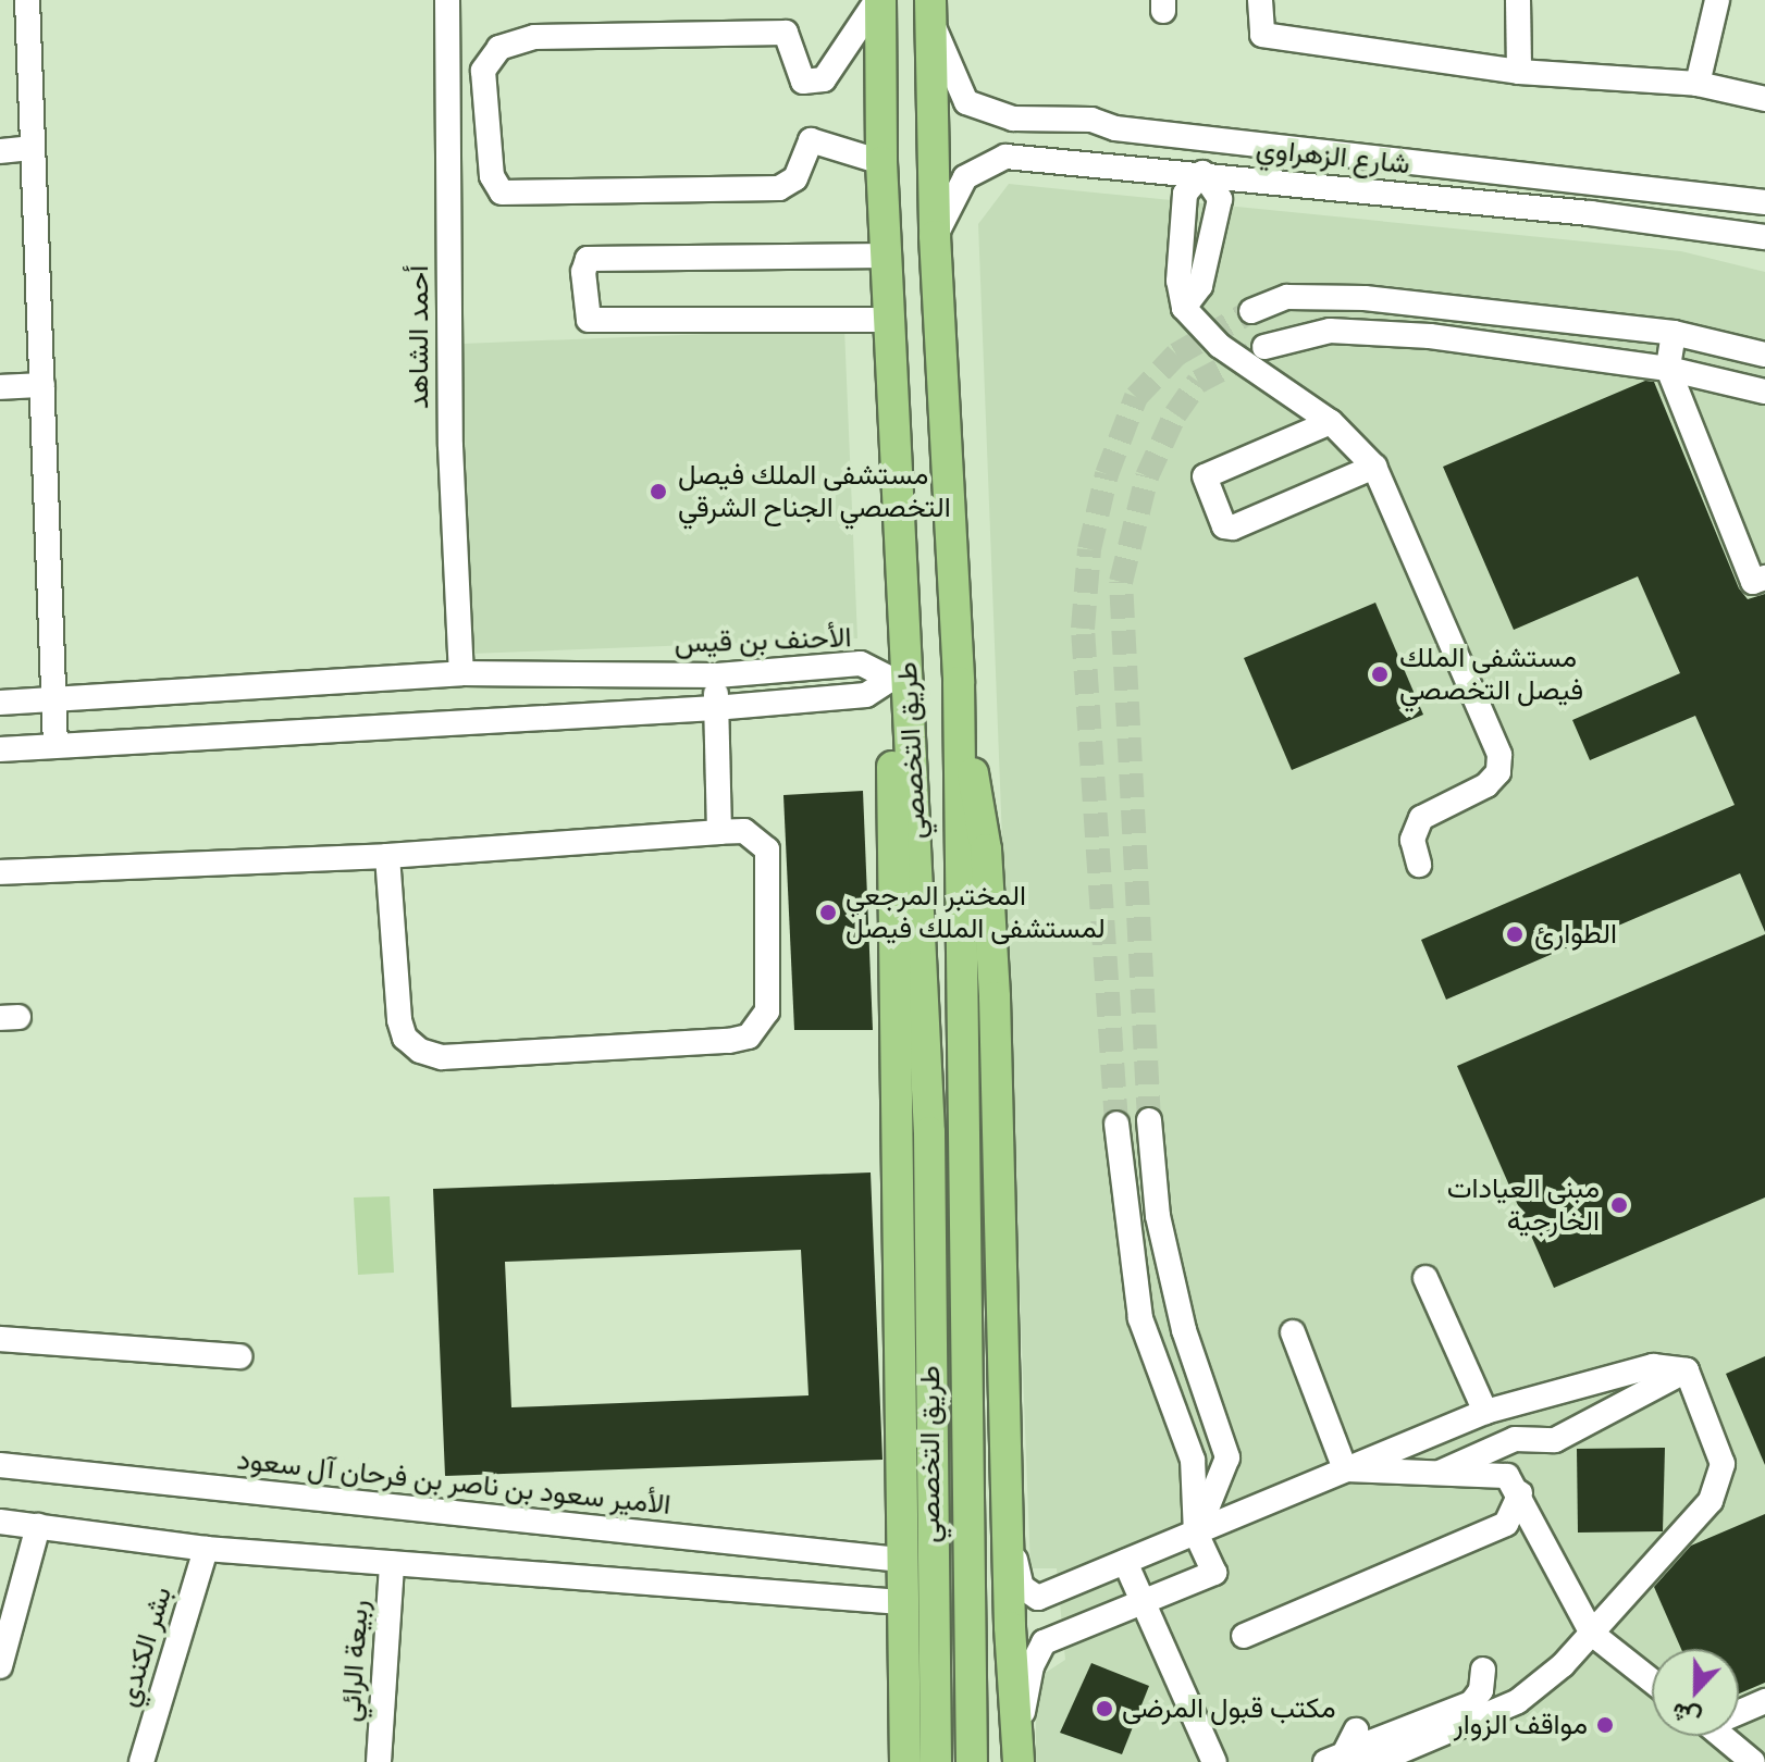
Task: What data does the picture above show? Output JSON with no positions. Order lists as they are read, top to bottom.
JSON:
{
  "streets": {
    "main road": ["طريق التخصصي"],
    "street": [
      "شارع الزهراوي",
      "أحمد الشاهد",
      "الأحنف بن قيس",
      "الأمير سعود بن ناصر بن فرحان آل سعود",
      "بشر الكندي",
      "ربيعة الرائي"
    ]
  },
  "crossings": [
    ["شارع الزهراوي", "طريق التخصصي"],
    ["أحمد الشاهد", "الأحنف بن قيس"]
  ],
  "places": [
    "مستشفى الملك فيصل التخصصي الجناح الشرقي",
    "مستشفى الملك فيصل التخصصي",
    "المختبر المرجعي لمستشفى الملك فيصل",
    "الطوارئ",
    "مبنى العيادات الخارجية",
    "مكتب قبول المرضى",
    "مواقف الزوار"
  ],
  "north": "bottom"
}
